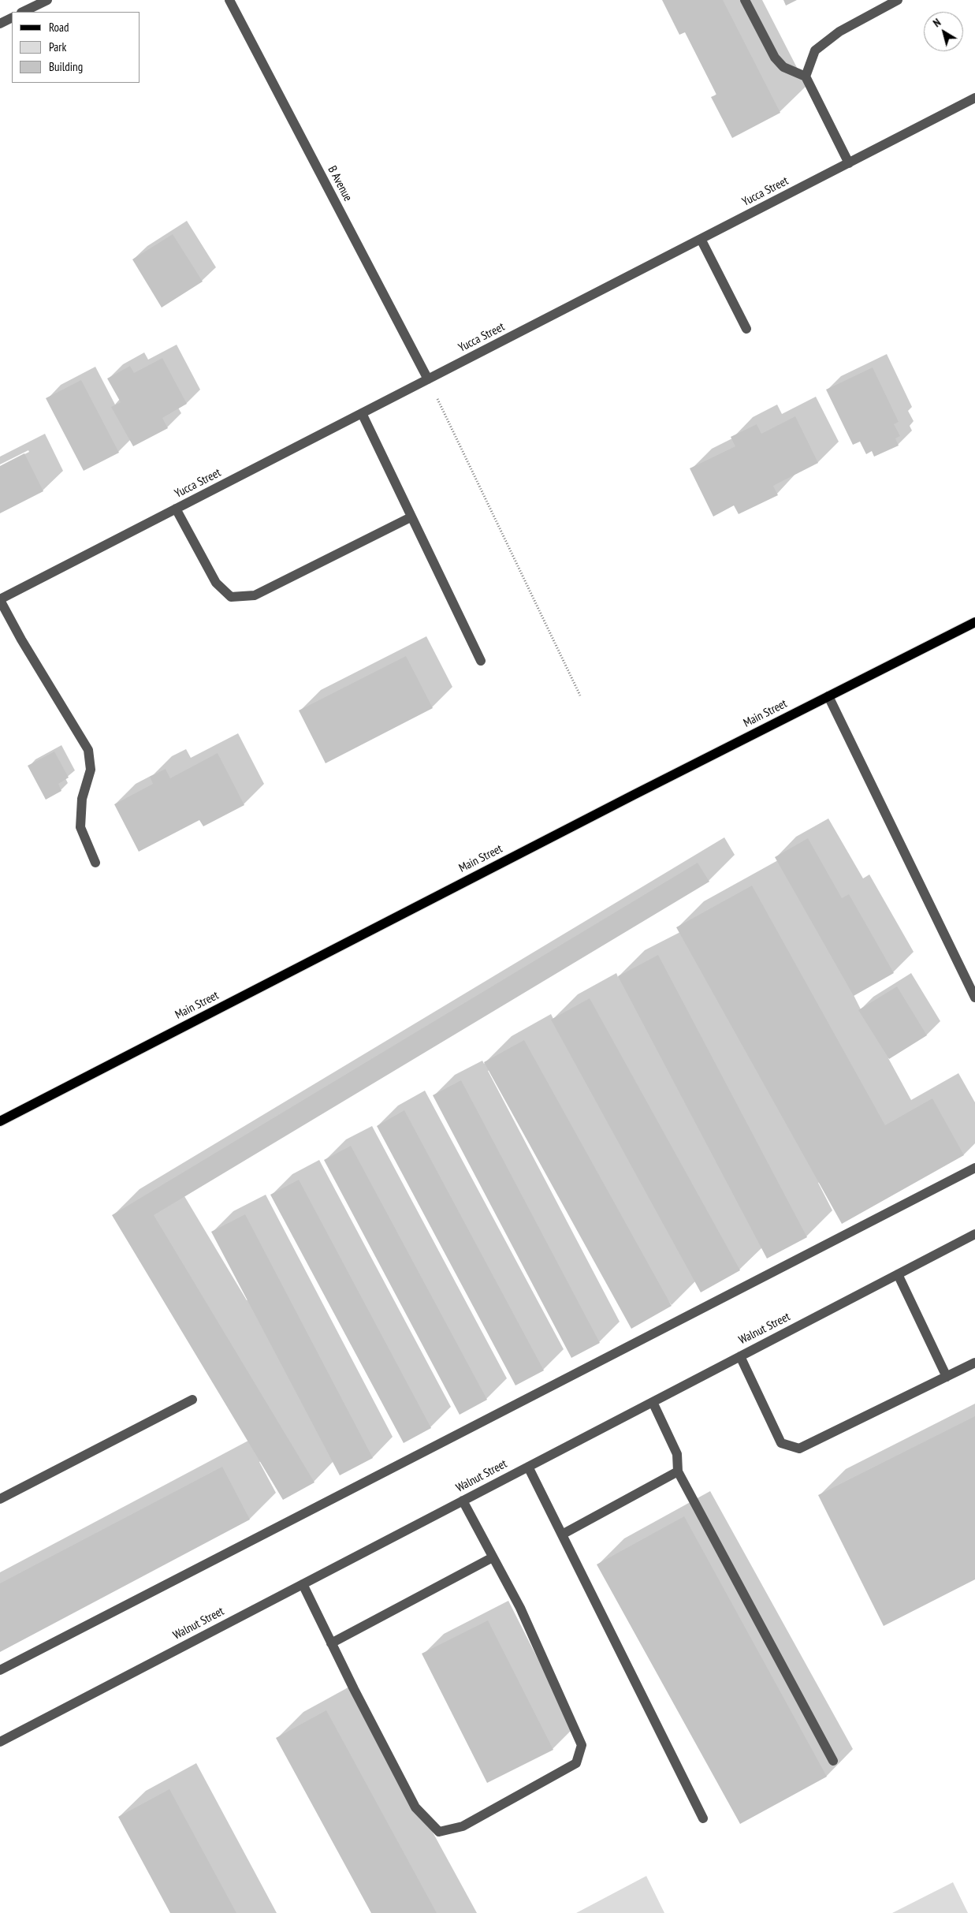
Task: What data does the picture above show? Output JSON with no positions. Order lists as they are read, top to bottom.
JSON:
{
  "streets": {
    "main road": ["Main Street"],
    "street": ["B Avenue", "Yucca Street", "Walnut Street"]
  },
  "crossings": [
    ["B Avenue", "Yucca Street"]
  ],
  "legend": ["Road", "Park", "Building"],
  "north": "top left"
}
